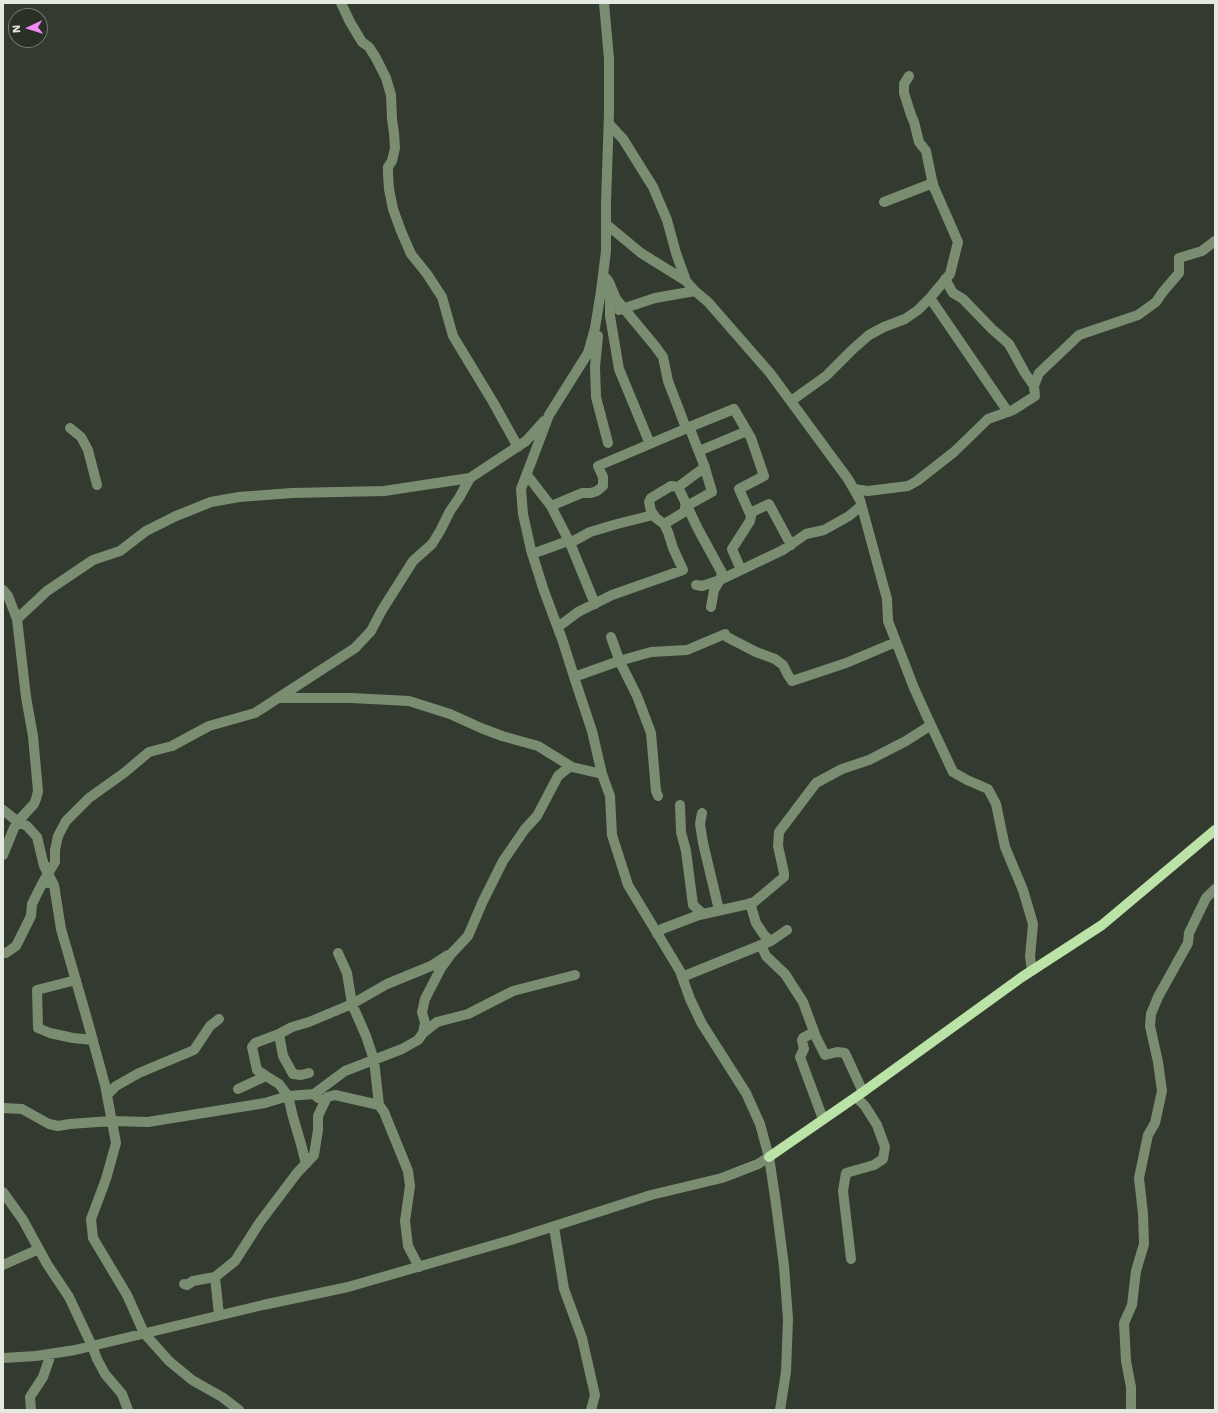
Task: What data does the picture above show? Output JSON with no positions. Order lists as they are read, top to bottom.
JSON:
{
  "north": "left"
}
